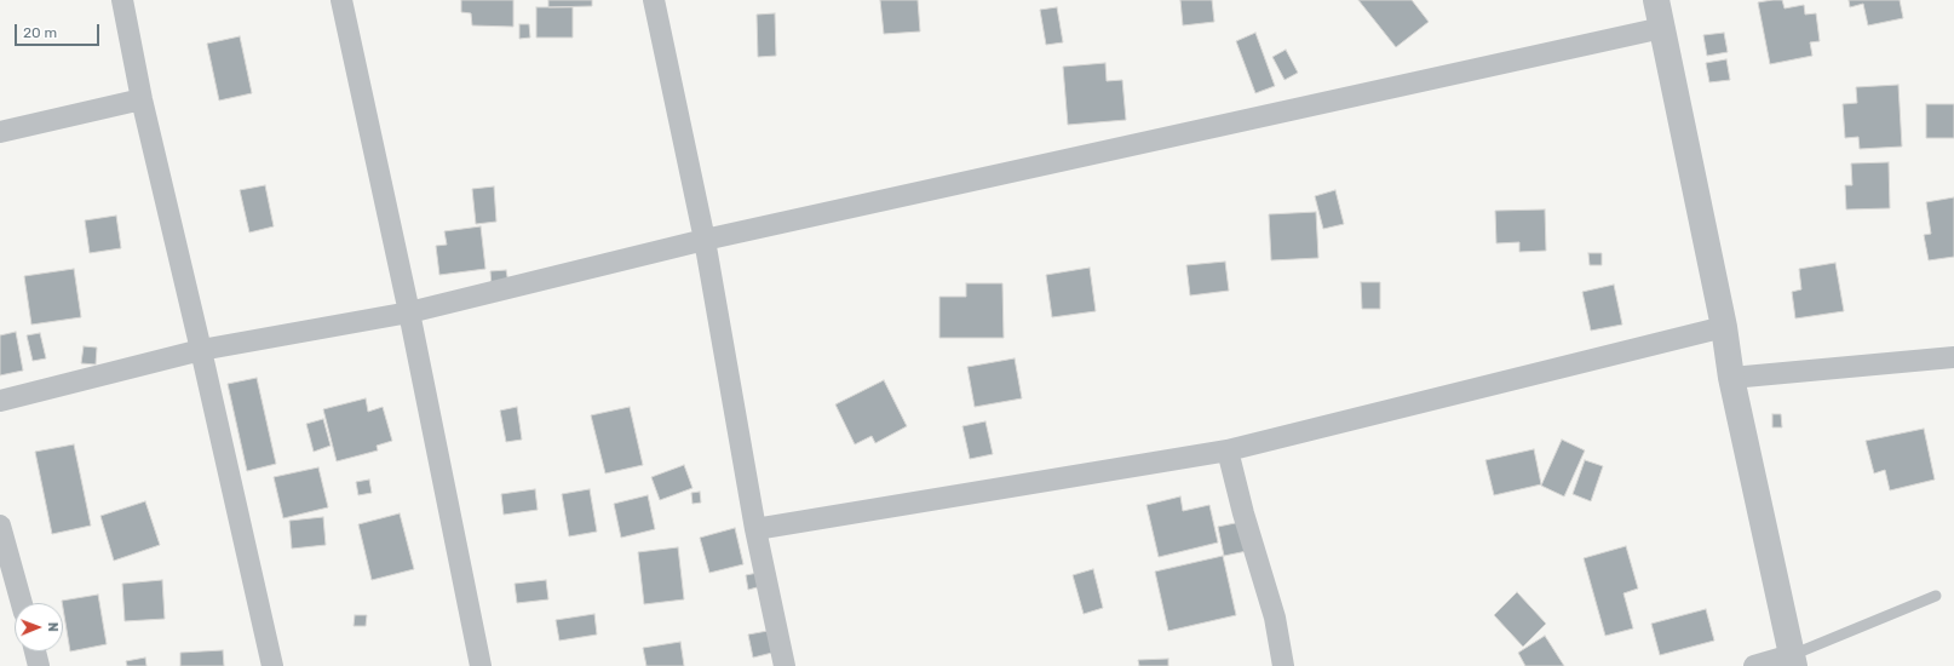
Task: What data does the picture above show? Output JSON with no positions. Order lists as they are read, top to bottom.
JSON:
{
  "scale_bar": "20 m",
  "north": "right"
}
